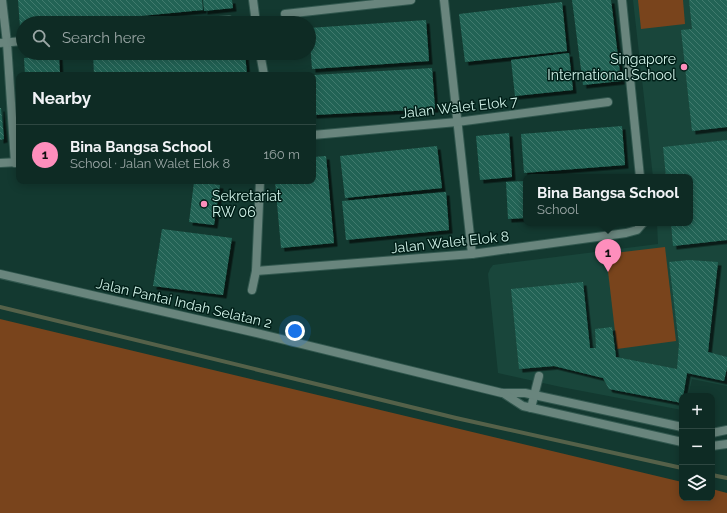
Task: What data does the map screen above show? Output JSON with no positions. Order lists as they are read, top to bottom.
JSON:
{
  "streets": {
    "street": ["Jalan Walet Elok 7", "Jalan Walet Elok 8", "Jalan Pantai Indah Selatan 2"]
  },
  "places": ["Singapore International School", "Sekretariat RW 06"],
  "page": {
    "search": "Search here",
    "heading": "Nearby",
    "list": [
      {
        "mark": "1",
        "name": "Bina Bangsa School",
        "note": "School · Jalan Walet Elok 8",
        "value": "160 m"
      }
    ],
    "popup": ["Bina Bangsa School", "School"],
    "pins": "1",
    "map_buttons": ["+", "−"]
  }
}
